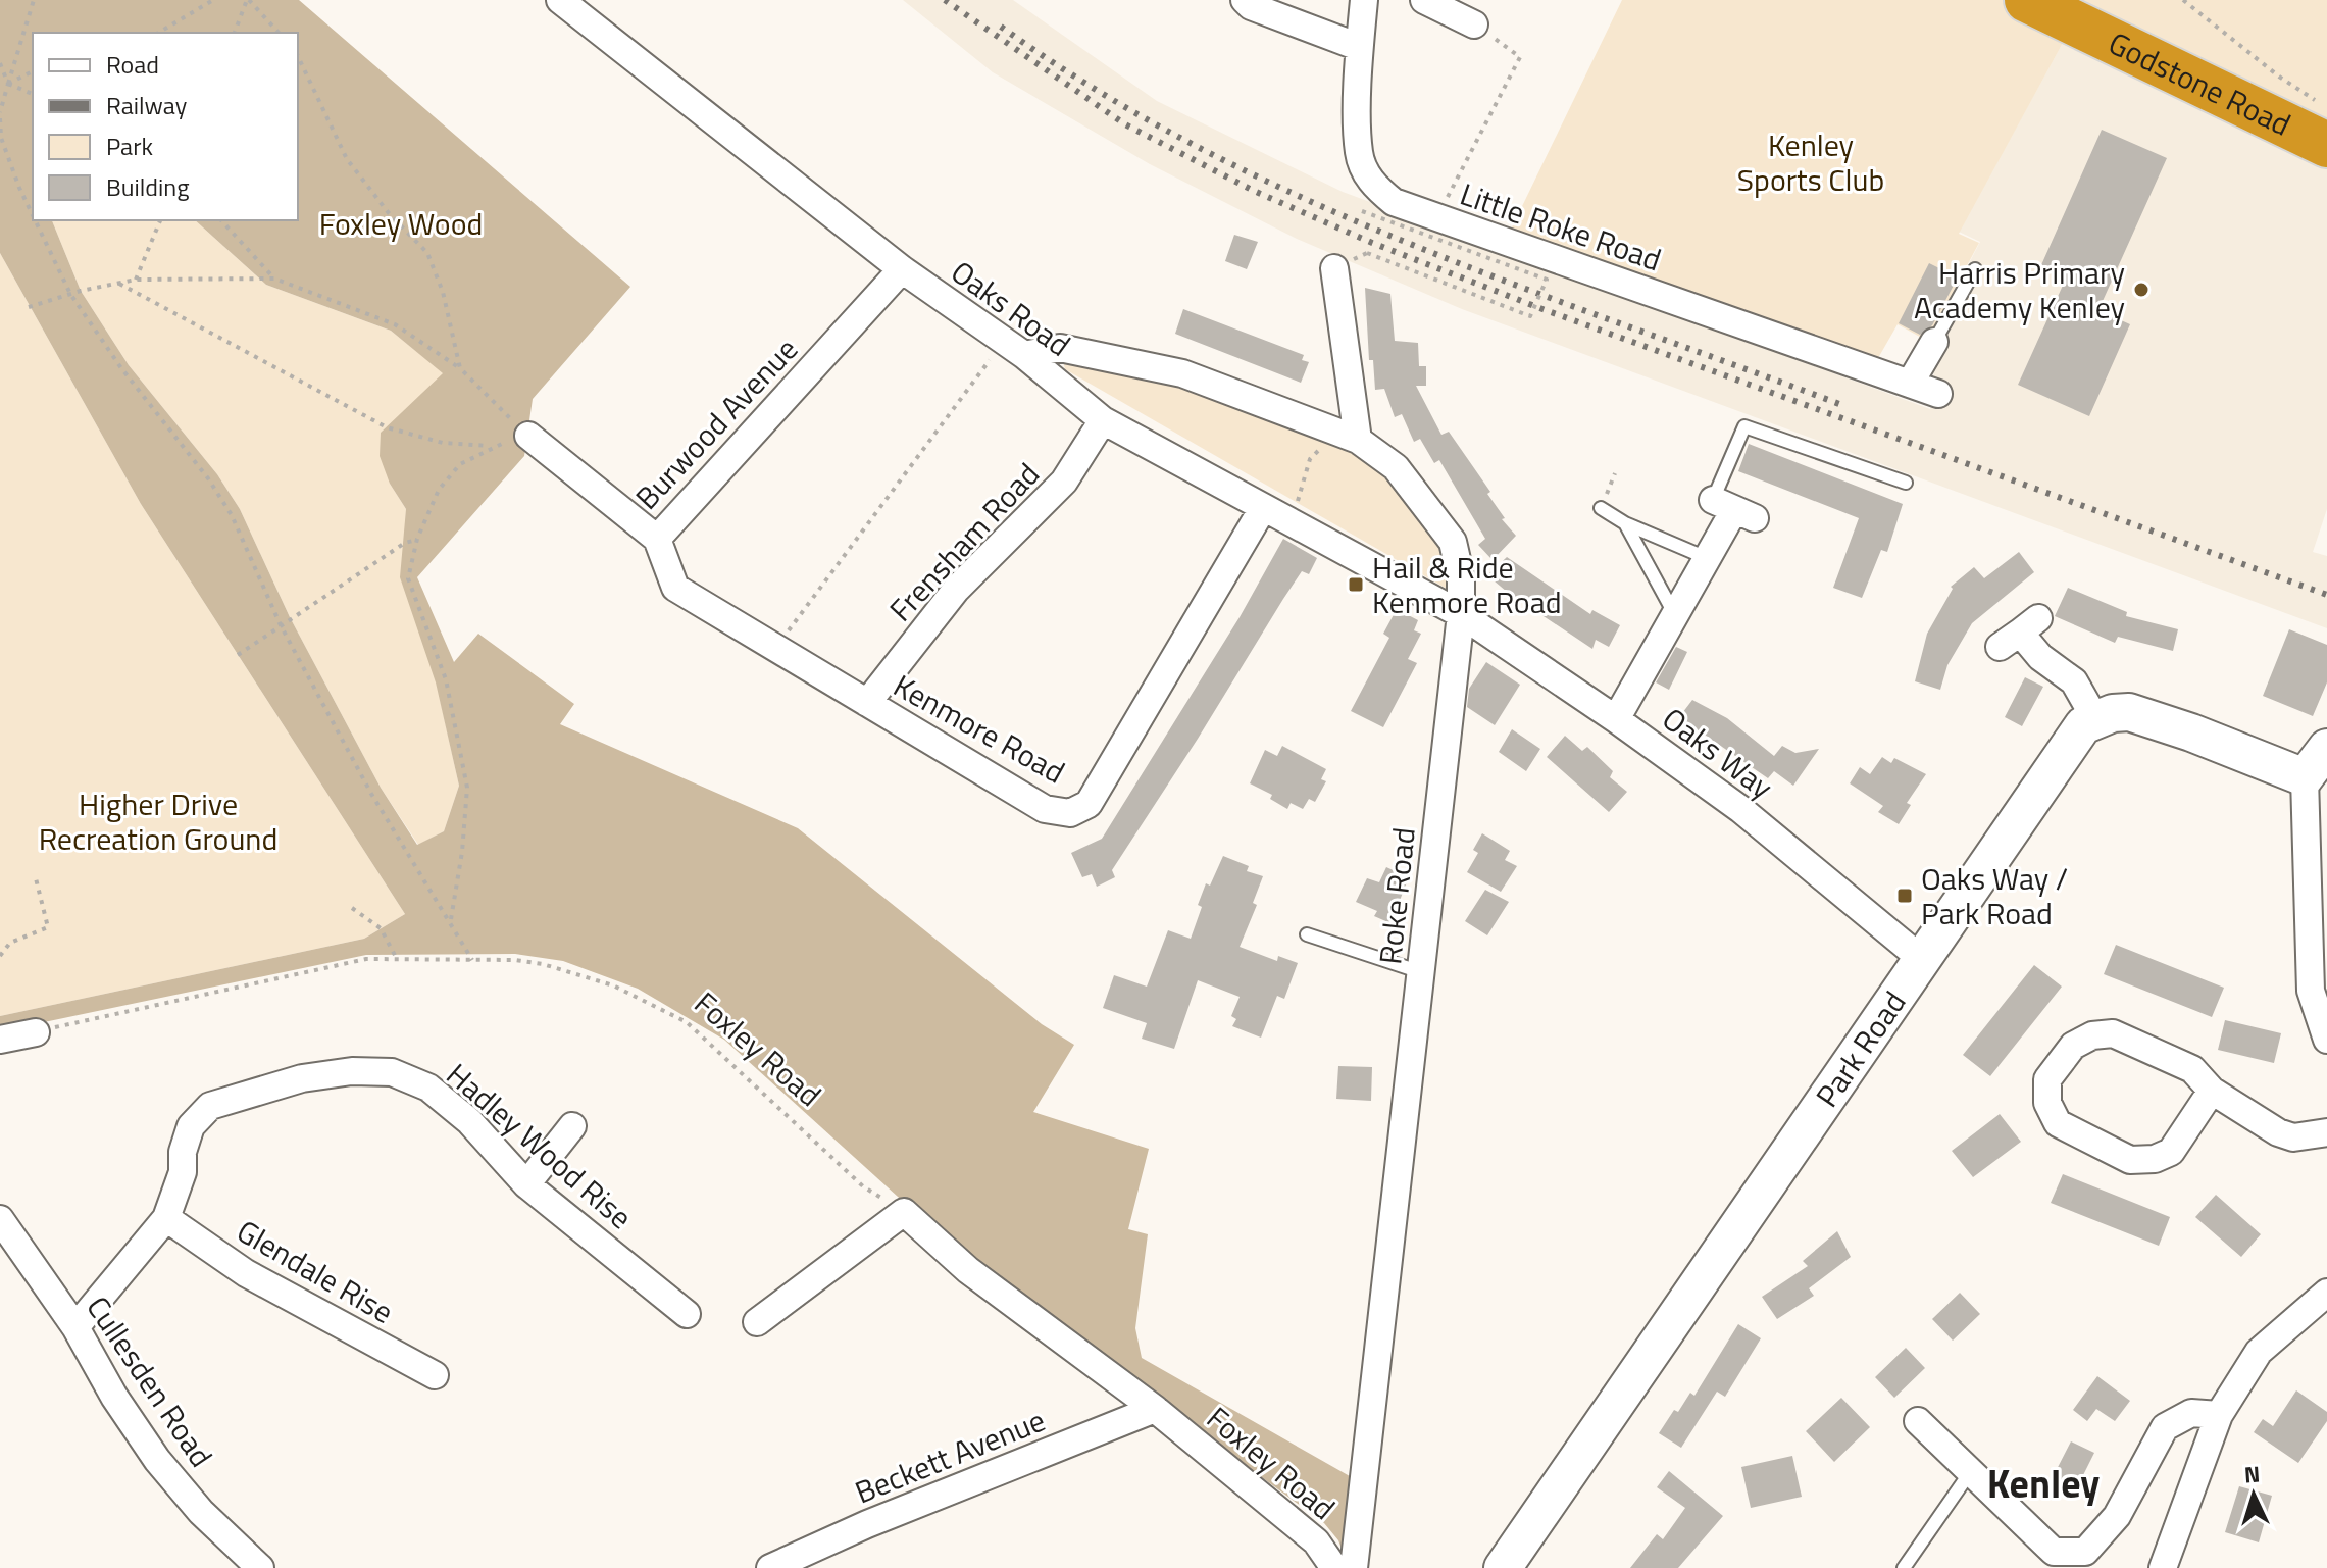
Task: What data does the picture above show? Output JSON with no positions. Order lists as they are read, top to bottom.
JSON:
{
  "streets": {
    "highway": ["Godstone Road"],
    "street": [
      "Little Roke Road",
      "Oaks Road",
      "Burwood Avenue",
      "Frensham Road",
      "Kenmore Road",
      "Oaks Way",
      "Roke Road",
      "Foxley Road",
      "Park Road",
      "Hadley Wood Rise",
      "Glendale Rise",
      "Cullesden Road",
      "Beckett Avenue"
    ]
  },
  "crossings": [
    ["Oaks Road", "Burwood Avenue"],
    ["Oaks Road", "Frensham Road"],
    ["Oaks Road", "Kenmore Road"],
    ["Oaks Road", "Oaks Way"],
    ["Oaks Road", "Roke Road"],
    ["Burwood Avenue", "Kenmore Road"],
    ["Frensham Road", "Kenmore Road"],
    ["Oaks Way", "Roke Road"],
    ["Oaks Way", "Park Road"],
    ["Foxley Road", "Beckett Avenue"],
    ["Hadley Wood Rise", "Glendale Rise"],
    ["Hadley Wood Rise", "Cullesden Road"]
  ],
  "districts": ["Kenley"],
  "parks": ["Kenley Sports Club", "Foxley Wood", "Higher Drive Recreation Ground"],
  "places": {
    "other": ["Harris Primary Academy Kenley"],
    "transit": ["Hail & Ride Kenmore Road", "Oaks Way / Park Road"]
  },
  "legend": [
    "Road",
    "Railway",
    "Park",
    "Building"
  ],
  "north": "top"
}
